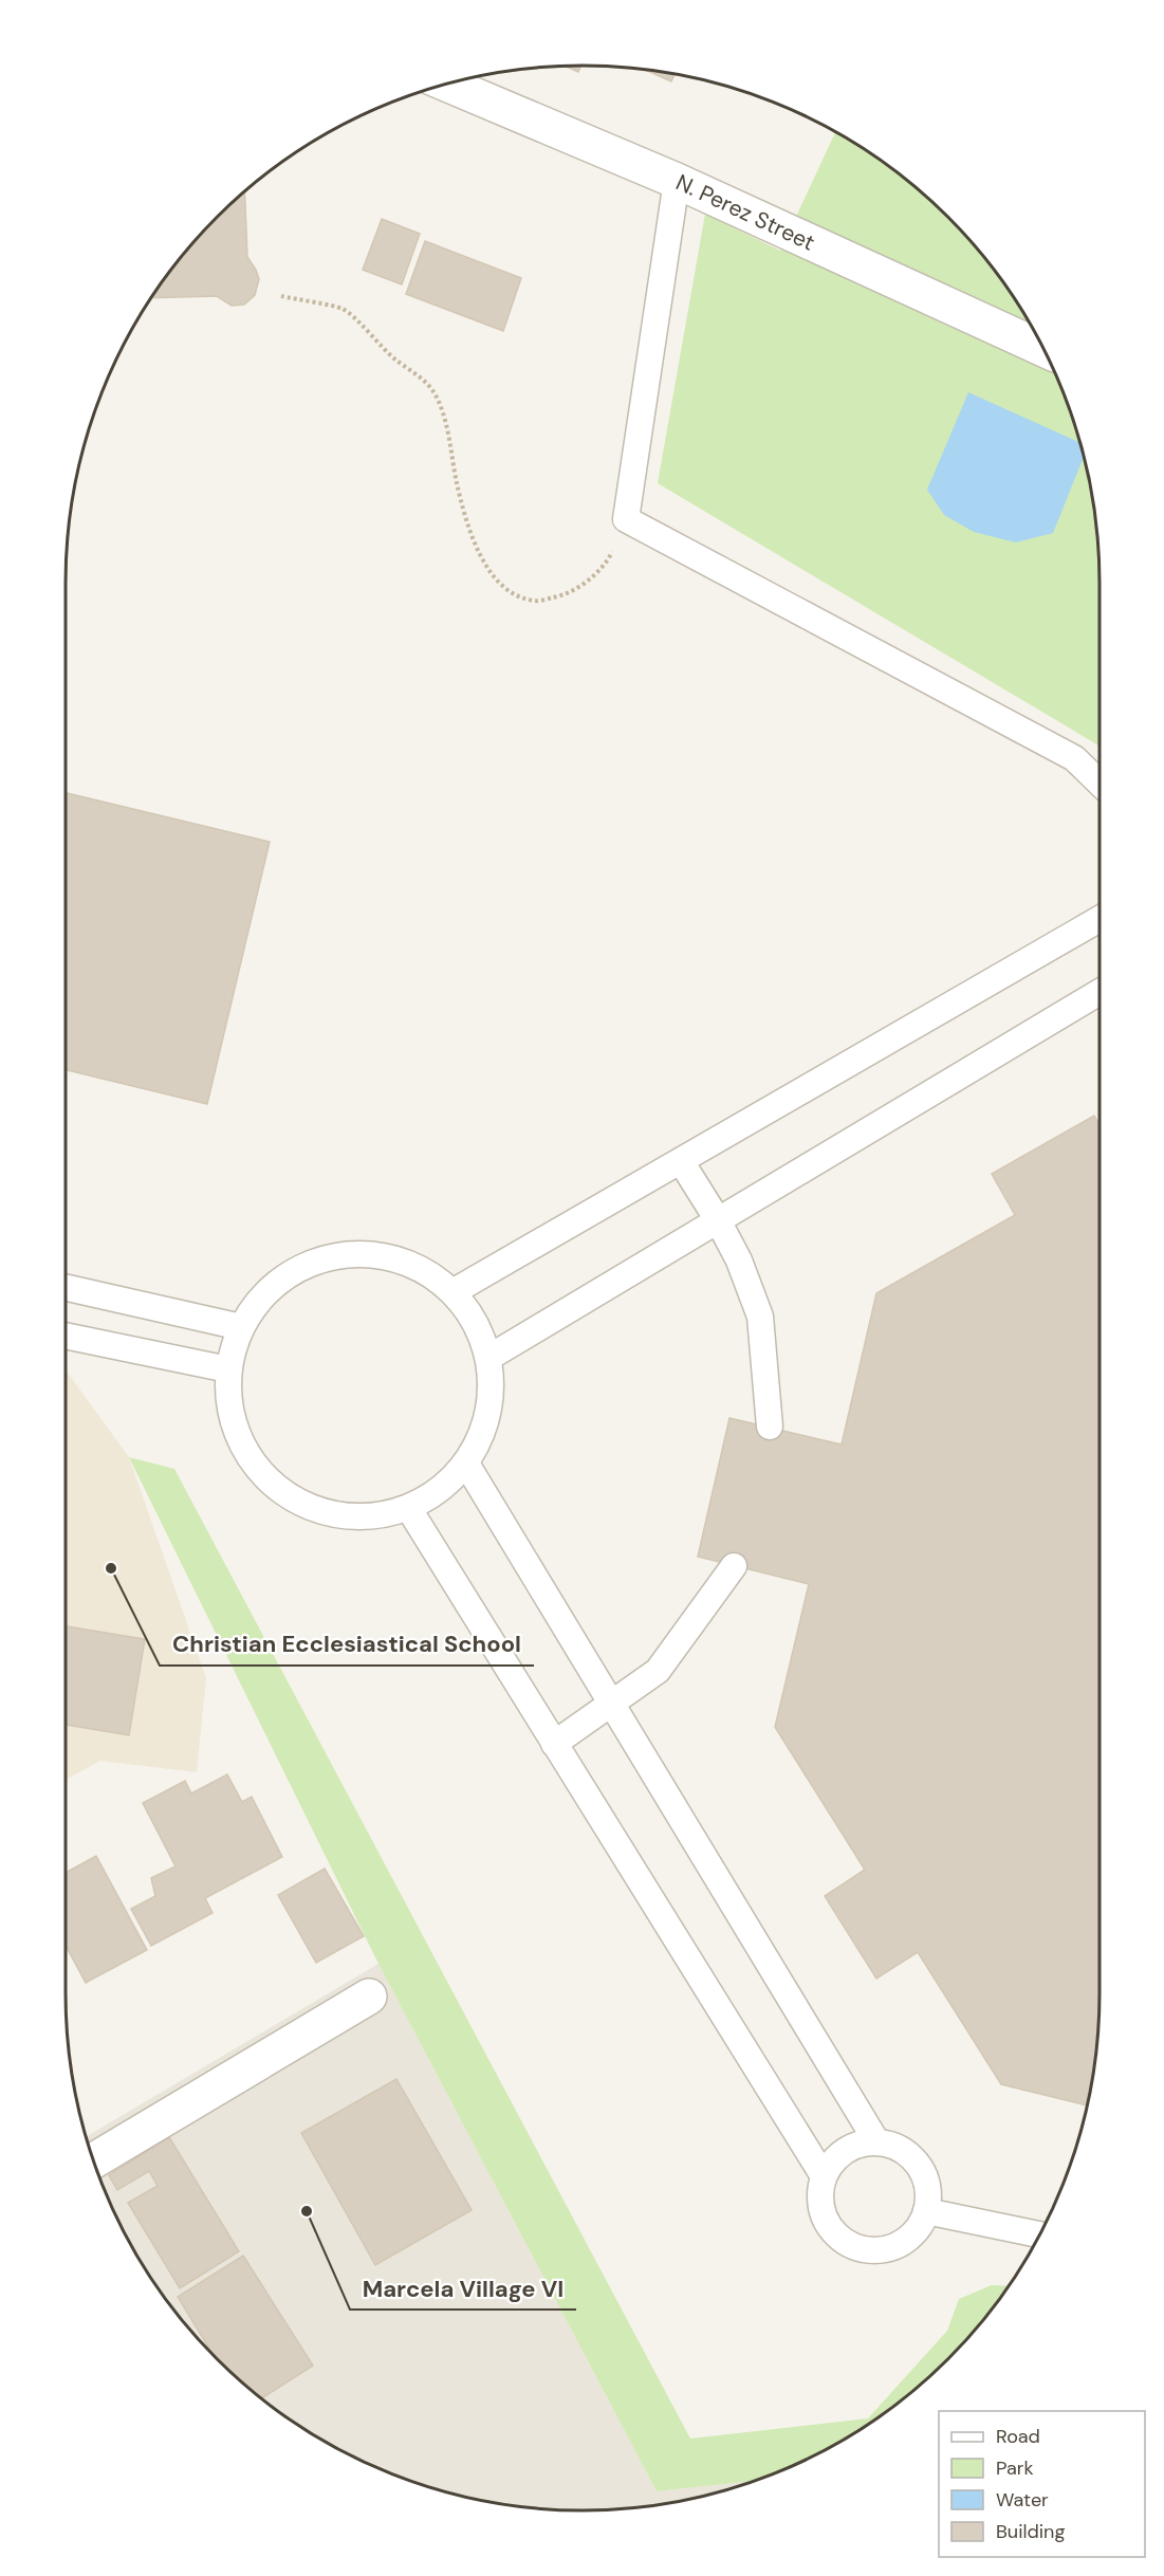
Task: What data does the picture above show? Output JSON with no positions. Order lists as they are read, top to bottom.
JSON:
{
  "streets": {
    "street": ["N. Perez Street"]
  },
  "places": ["Christian Ecclesiastical School", "Marcela Village VI"],
  "legend": [
    "Road",
    "Park",
    "Water",
    "Building"
  ]
}
